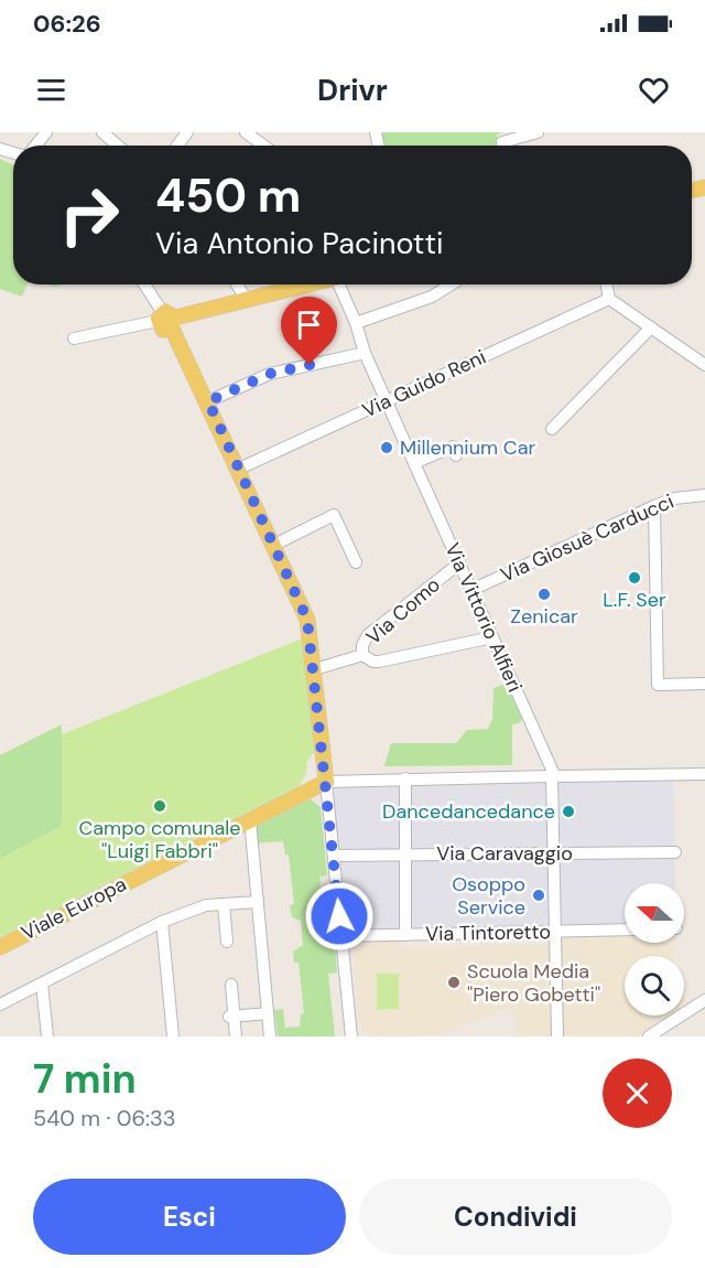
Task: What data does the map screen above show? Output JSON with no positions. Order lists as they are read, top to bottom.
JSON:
{
  "streets": {
    "main road": ["Viale Europa"],
    "street": [
      "Via Guido Reni",
      "Via Giosuè Carducci",
      "Via Como",
      "Via Vittorio Alfieri",
      "Via Caravaggio",
      "Via Tintoretto"
    ]
  },
  "crossings": [
    ["Via Guido Reni", "Via Vittorio Alfieri"],
    ["Via Giosuè Carducci", "Via Vittorio Alfieri"],
    ["Via Como", "Via Vittorio Alfieri"]
  ],
  "places": [
    "Millennium Car",
    "L.F. Ser",
    "Zenicar",
    "Campo comunale \"Luigi Fabbri\"",
    "Dancedancedance",
    "Osoppo Service",
    "Scuola Media \"Piero Gobetti\""
  ],
  "north": "left",
  "page": {
    "status": "06:26",
    "header": "Drivr",
    "turn": ["450 m", "Via Antonio Pacinotti"],
    "heading": ["7 min", "540 m · 06:33"],
    "buttons": ["Esci", "Condividi"]
  }
}
